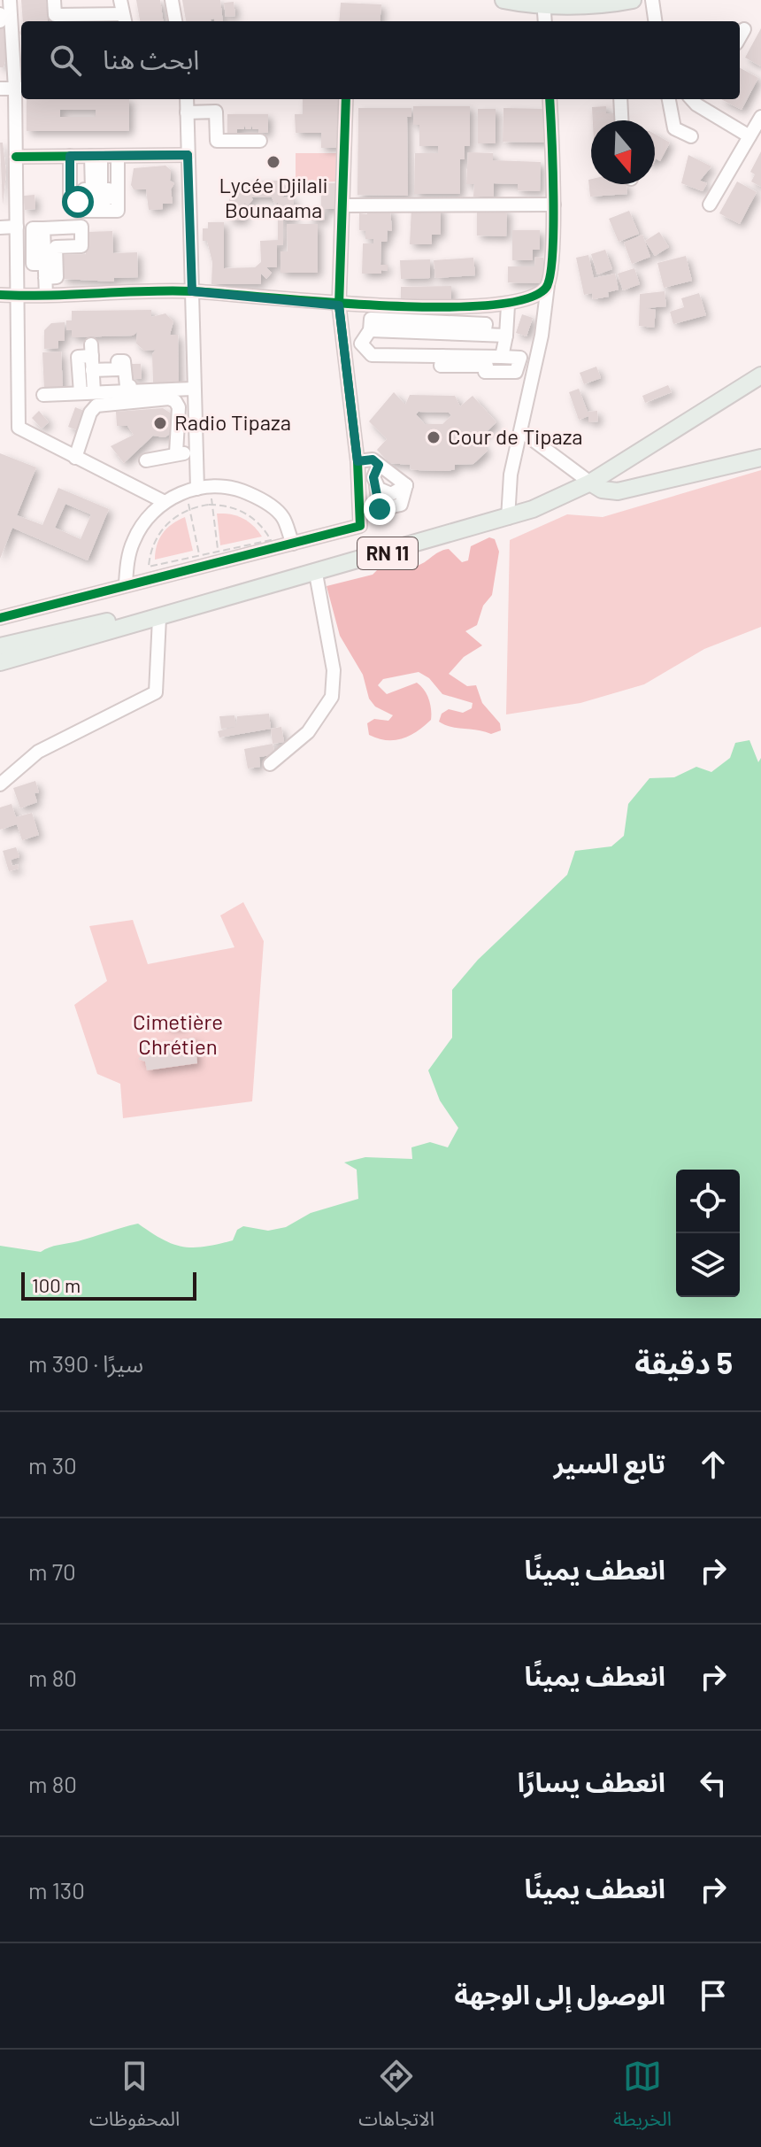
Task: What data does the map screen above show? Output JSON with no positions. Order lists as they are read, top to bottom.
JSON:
{
  "streets": {
    "main road": ["RN 11"]
  },
  "parks": ["Cimetière Chrétien"],
  "places": ["Lycée Djilali Bounaama", "Radio Tipaza", "Cour de Tipaza"],
  "scale_bar": "100 m",
  "north": "bottom",
  "page": {
    "search": "ابحث هنا",
    "scale": "100 m",
    "heading": ["5 دقيقة", "سيرًا · 390 m"],
    "list": [
      ["تابع السير", "30 m"],
      ["انعطف يمينًا", "70 m"],
      ["انعطف يمينًا", "80 m"],
      ["انعطف يسارًا", "80 m"],
      ["انعطف يمينًا", "130 m"],
      "الوصول إلى الوجهة"
    ],
    "nav": ["الخريطة", "الاتجاهات", "المحفوظات"]
  }
}
